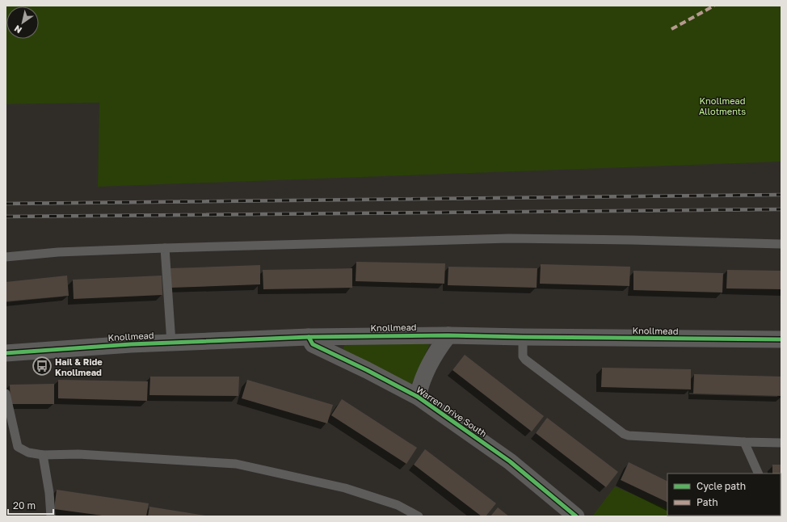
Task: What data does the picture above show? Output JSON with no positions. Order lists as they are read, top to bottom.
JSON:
{
  "streets": {
    "street": ["Knollmead", "Warren Drive South"]
  },
  "crossings": [
    ["Knollmead", "Warren Drive South"]
  ],
  "parks": ["Knollmead Allotments"],
  "places": {
    "bus stop": ["Hail & Ride Knollmead"]
  },
  "legend": ["Cycle path", "Path"],
  "scale_bar": "20 m",
  "north": "bottom left"
}
